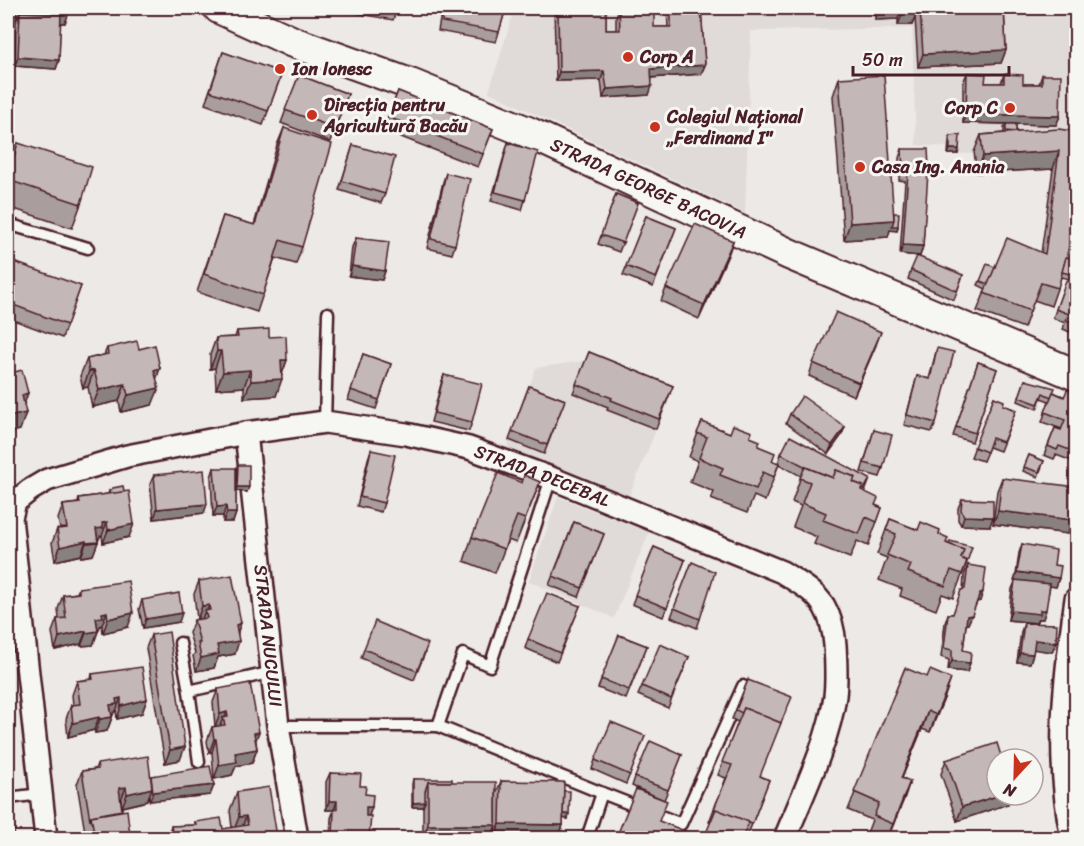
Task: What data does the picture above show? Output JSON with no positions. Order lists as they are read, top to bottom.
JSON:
{
  "streets": {
    "street": ["STRADA GEORGE BACOVIA", "STRADA DECEBAL", "STRADA NUCULUI"]
  },
  "crossings": [
    ["STRADA DECEBAL", "STRADA NUCULUI"]
  ],
  "places": [
    "Corp A",
    "Ion Ionesc",
    "Corp C",
    "Direcția pentru Agricultură Bacău",
    "Colegiul Național „Ferdinand I\"",
    "Casa Ing. Anania"
  ],
  "scale_bar": "50 m",
  "north": "bottom"
}
